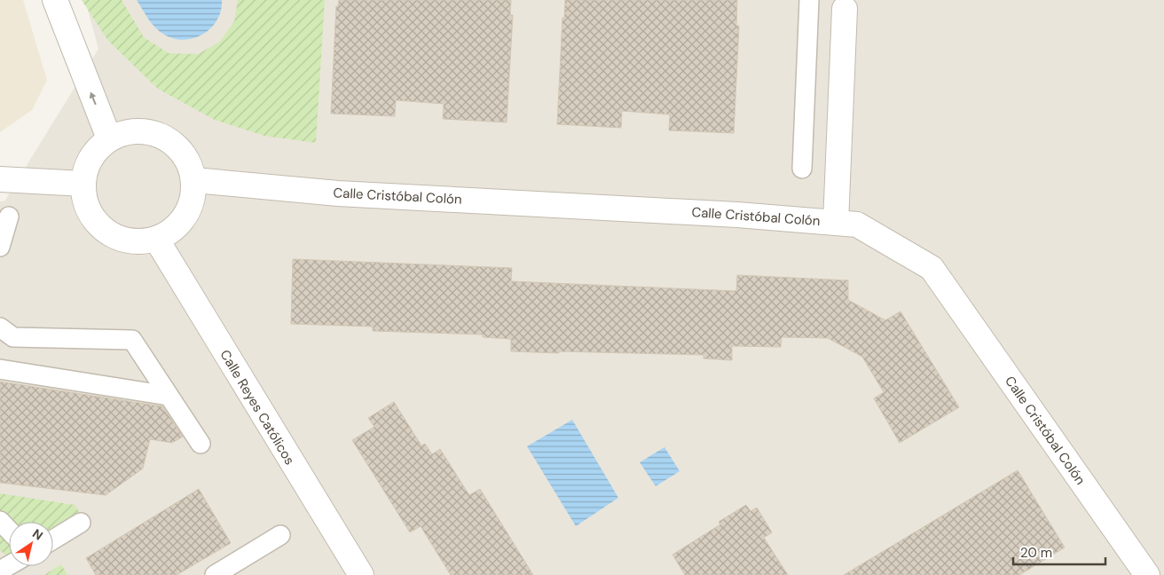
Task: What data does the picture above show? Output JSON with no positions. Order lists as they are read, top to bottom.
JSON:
{
  "streets": {
    "street": ["Calle Cristóbal Colón", "Calle Reyes Católicos"]
  },
  "crossings": [
    ["Calle Cristóbal Colón", "Calle Reyes Católicos"]
  ],
  "scale_bar": "20 m",
  "north": "top right"
}
